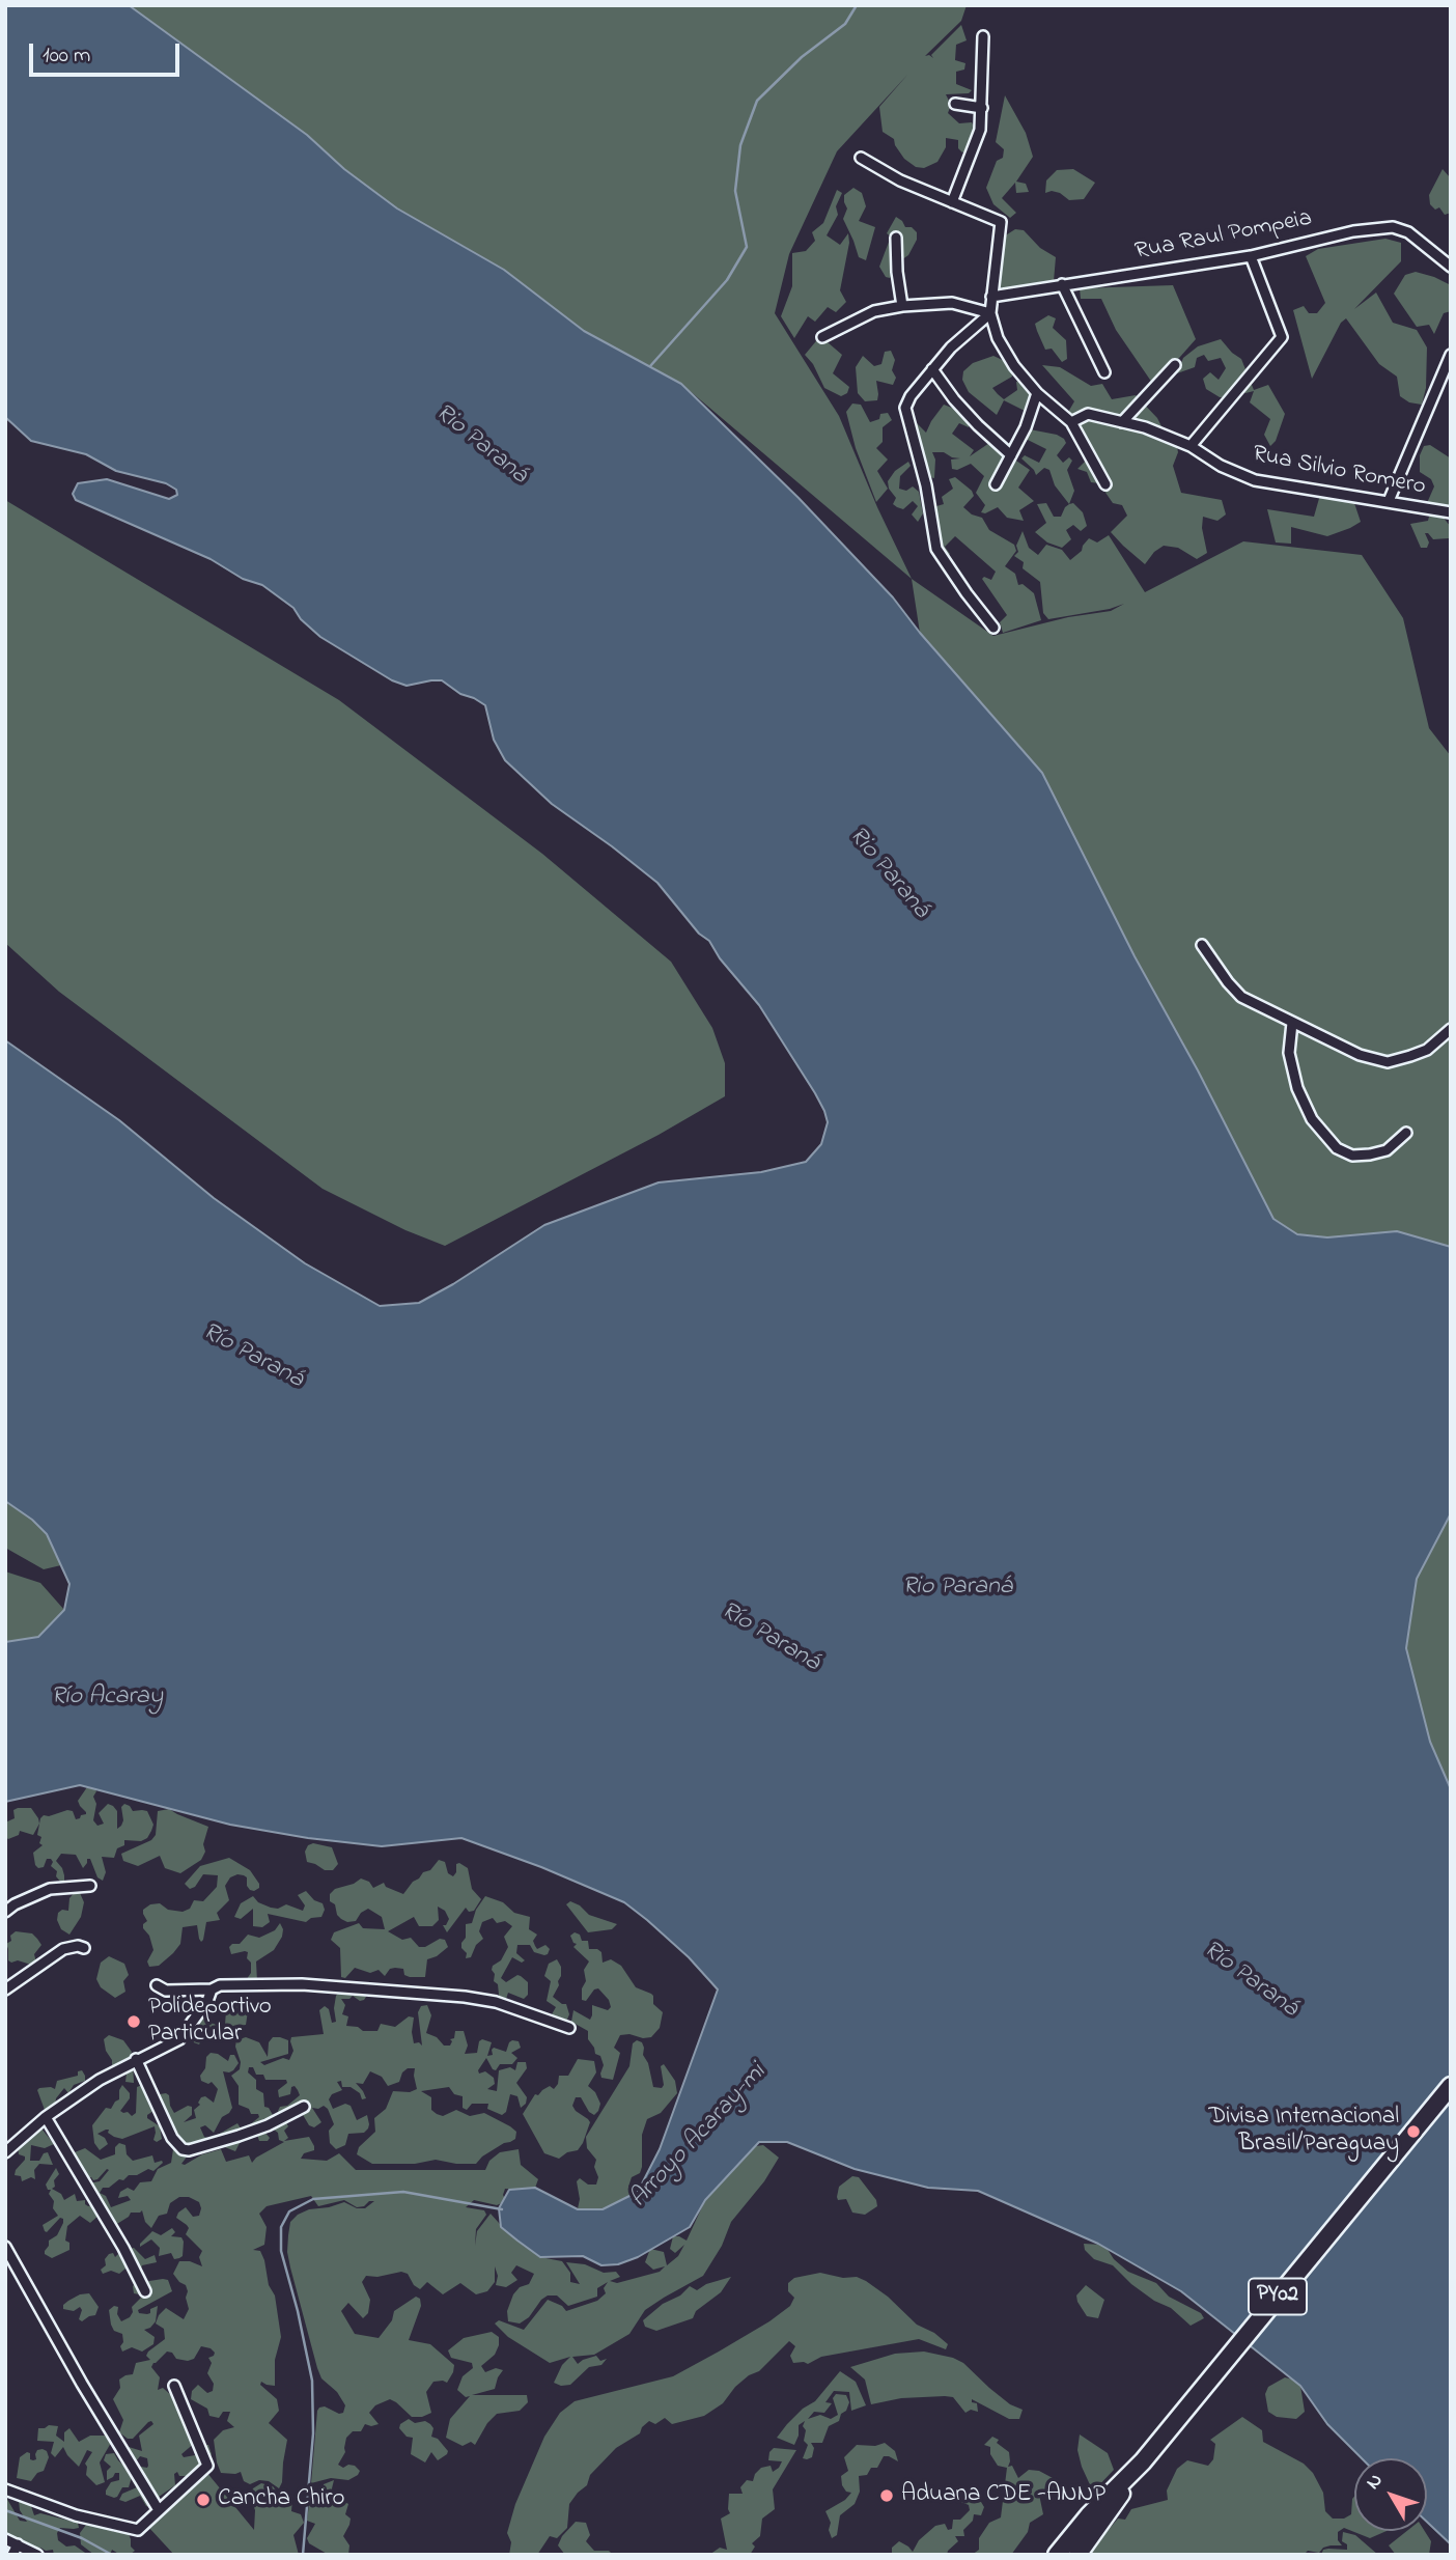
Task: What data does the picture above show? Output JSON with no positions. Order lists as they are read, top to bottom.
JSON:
{
  "streets": {
    "highway": ["PY02"],
    "street": ["Rua Raul Pompeia", "Rua Silvio Romero"]
  },
  "water": [
    "Rio Paraná",
    "Río Paraná",
    "Río Acaray",
    "Arroyo Acaray-mi"
  ],
  "places": [
    "Polideportivo Particular",
    "Divisa Internacional Brasil/Paraguay",
    "Aduana CDE -ANNP",
    "Cancha Chiro"
  ],
  "scale_bar": "100 m",
  "north": "top left"
}
